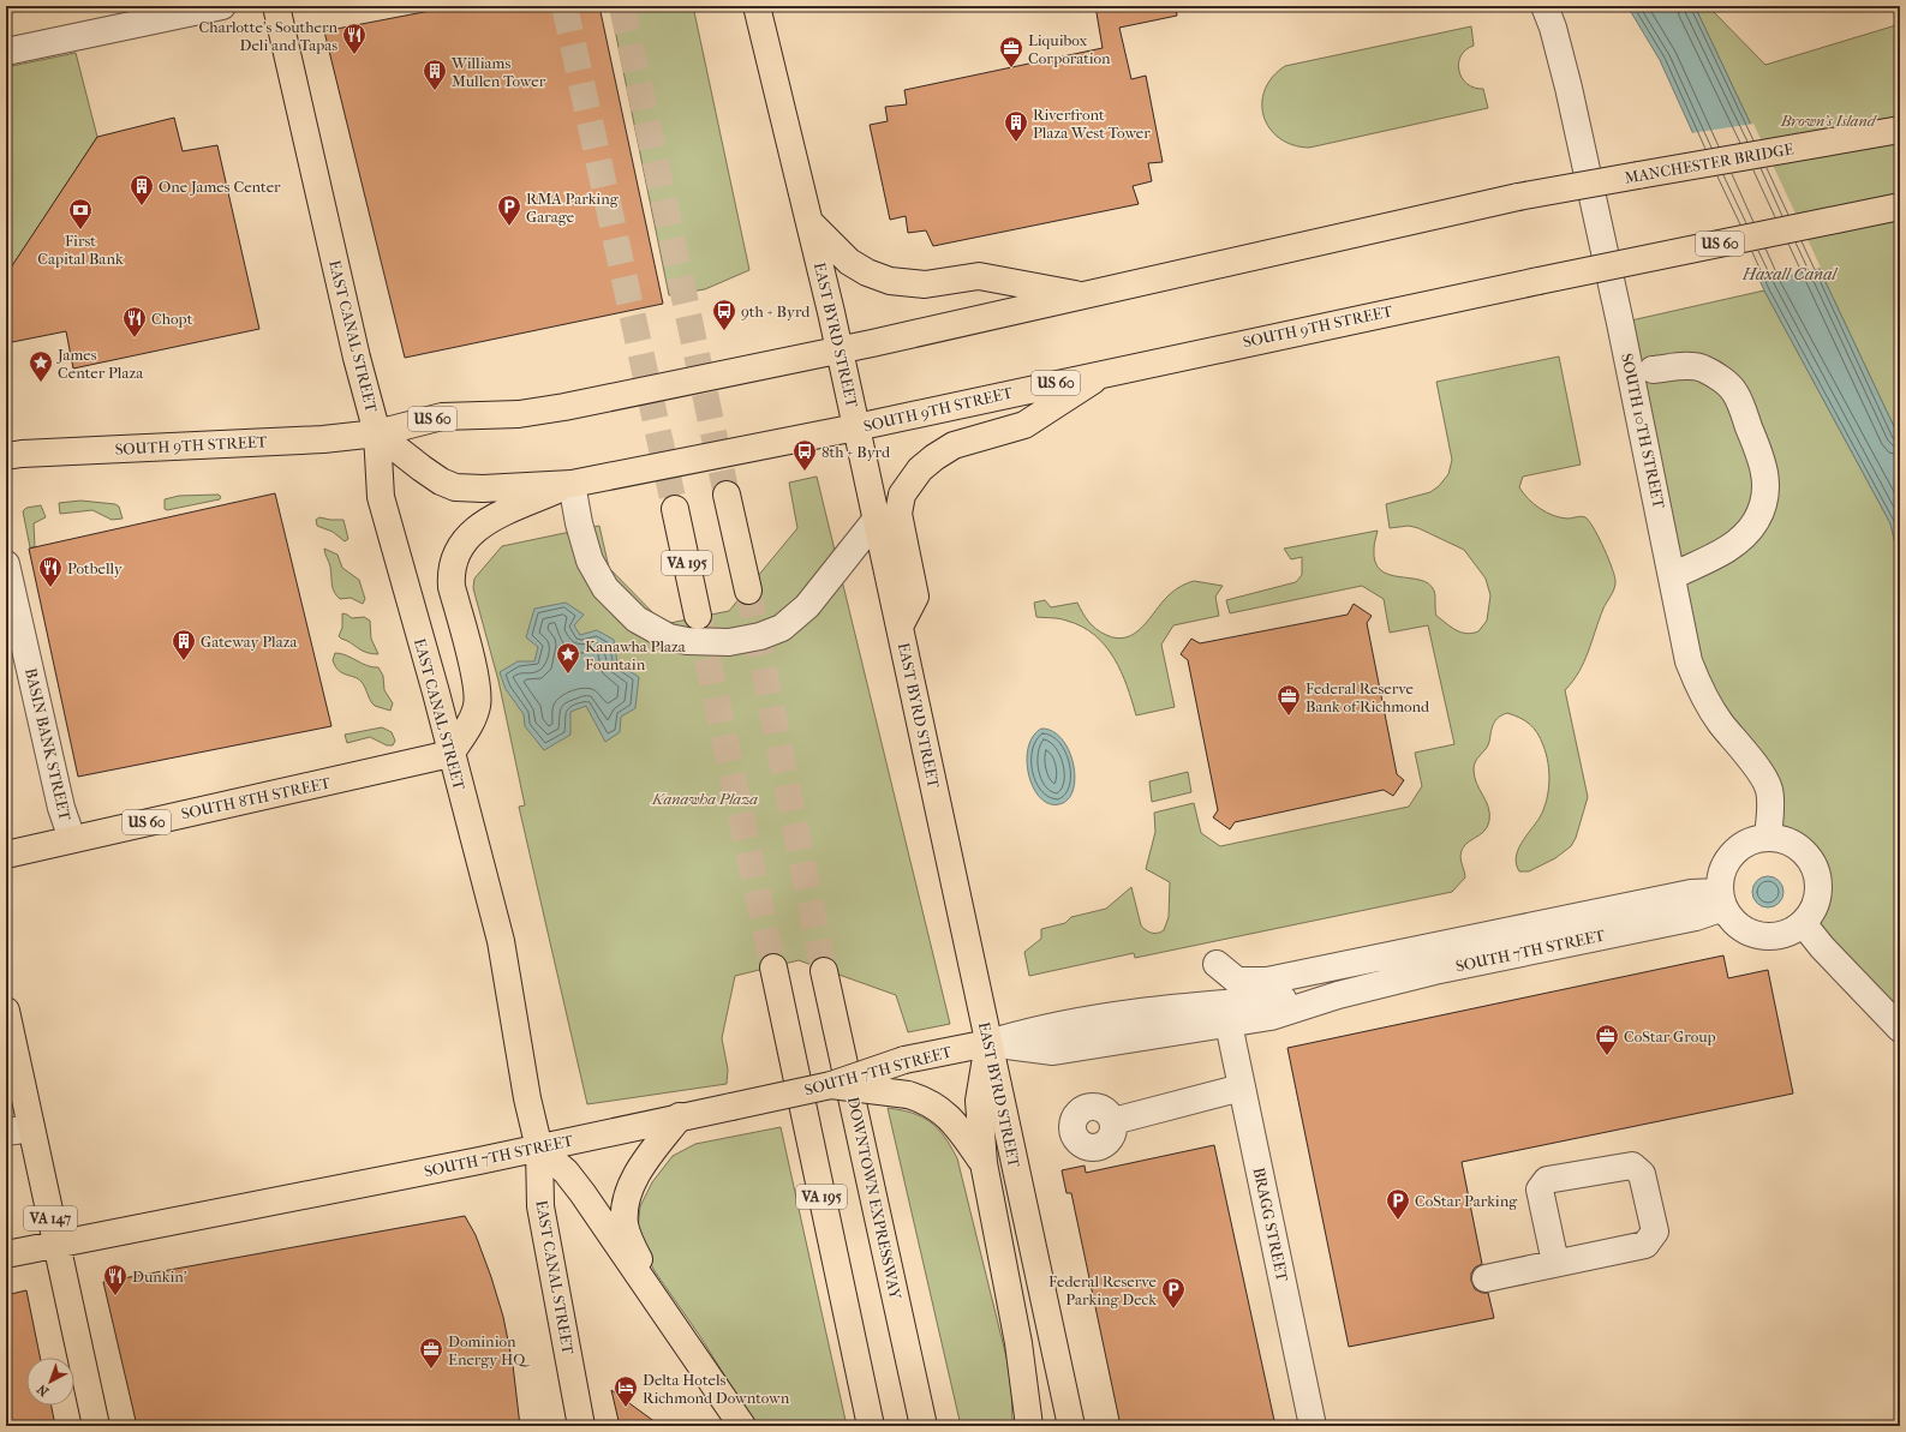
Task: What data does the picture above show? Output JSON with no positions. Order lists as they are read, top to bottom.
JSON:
{
  "streets": {
    "main road": [
      "MANCHESTER BRIDGE",
      "US 60",
      "SOUTH 9TH STREET",
      "EAST BYRD STREET",
      "EAST CANAL STREET",
      "VA 195",
      "SOUTH 8TH STREET",
      "SOUTH 7TH STREET",
      "DOWNTOWN EXPRESSWAY",
      "VA 147"
    ],
    "street": ["SOUTH 10TH STREET", "BASIN BANK STREET", "BRAGG STREET"]
  },
  "crossings": [
    ["MANCHESTER BRIDGE", "SOUTH 9TH STREET"],
    ["US 60", "SOUTH 9TH STREET"],
    ["US 60", "EAST CANAL STREET"],
    ["US 60", "SOUTH 8TH STREET"],
    ["SOUTH 9TH STREET", "EAST BYRD STREET"],
    ["SOUTH 9TH STREET", "EAST CANAL STREET"],
    ["EAST BYRD STREET", "SOUTH 7TH STREET"],
    ["EAST CANAL STREET", "SOUTH 8TH STREET"],
    ["EAST CANAL STREET", "SOUTH 7TH STREET"],
    ["SOUTH 10TH STREET", "SOUTH 7TH STREET"],
    ["BASIN BANK STREET", "SOUTH 8TH STREET"],
    ["SOUTH 7TH STREET", "VA 147"],
    ["SOUTH 7TH STREET", "BRAGG STREET"]
  ],
  "water": ["Haxall Canal"],
  "parks": ["Brown's Island", "Kanawha Plaza"],
  "places": {
    "restaurant": [
      "Charlotte's Southern Deli and Tapas",
      "Chopt",
      "Potbelly",
      "Dunkin'"
    ],
    "office": [
      "Liquibox Corporation",
      "Federal Reserve Bank of Richmond",
      "CoStar Group",
      "Dominion Energy HQ"
    ],
    "building": [
      "Williams Mullen Tower",
      "Riverfront Plaza West Tower",
      "One James Center",
      "Gateway Plaza"
    ],
    "parking": ["RMA Parking Garage", "CoStar Parking", "Federal Reserve Parking Deck"],
    "bank": ["First Capital Bank"],
    "bus stop": ["9th + Byrd", "8th + Byrd"],
    "place": ["James Center Plaza", "Kanawha Plaza Fountain"],
    "hotel": ["Delta Hotels Richmond Downtown"]
  },
  "north": "bottom left"
}
